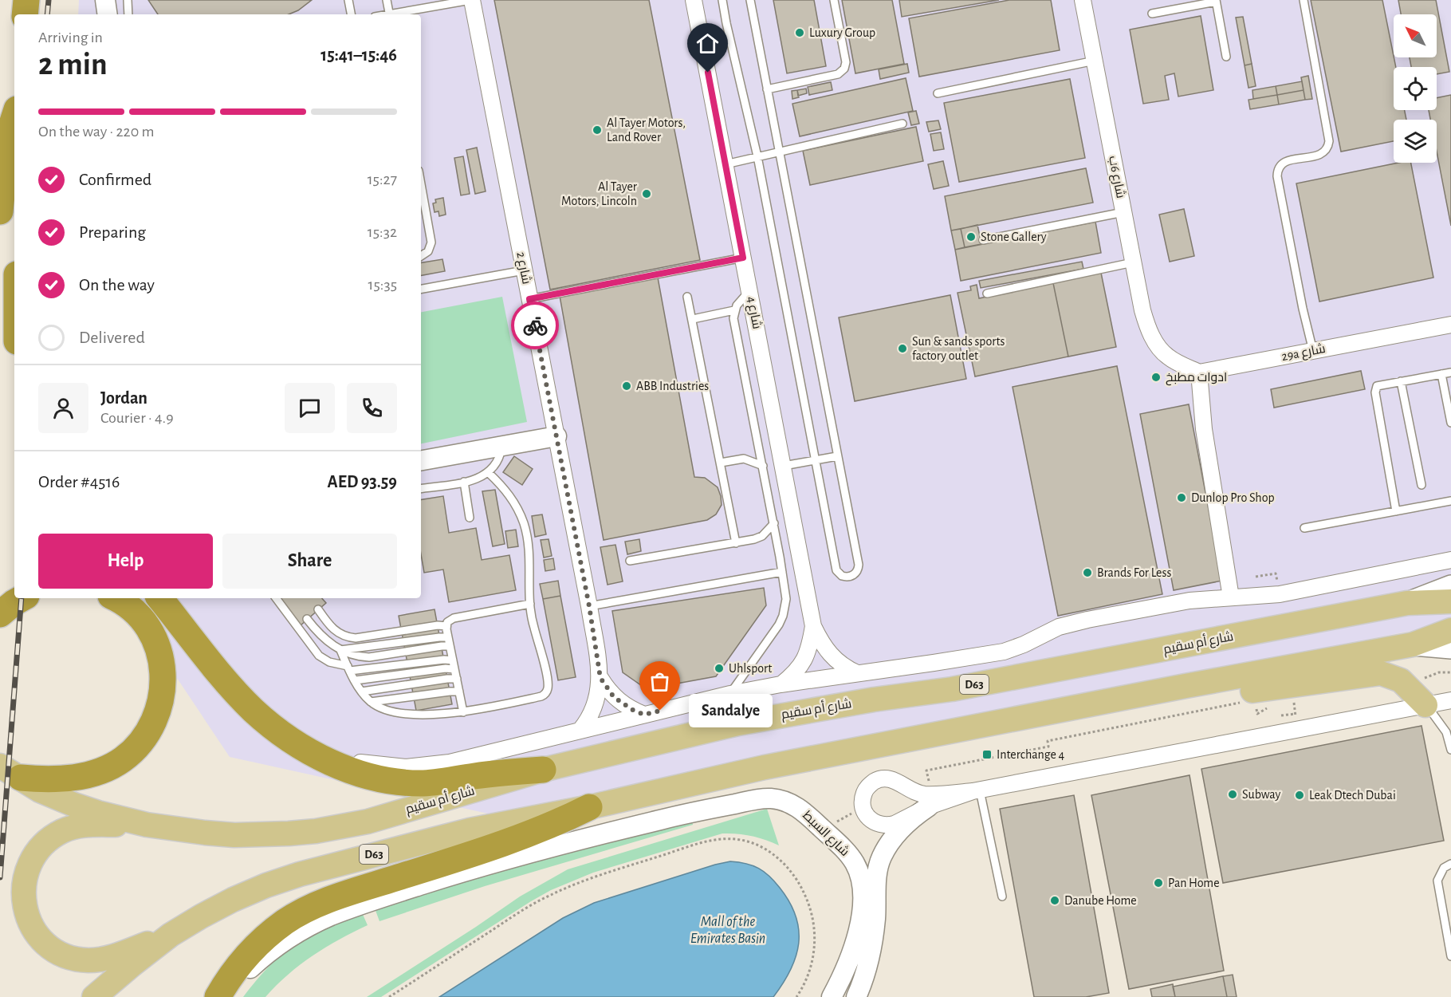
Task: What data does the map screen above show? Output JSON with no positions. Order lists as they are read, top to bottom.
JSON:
{
  "streets": {
    "main road": ["شارع أم سقيم", "D63"],
    "street": [
      "شارع 6ب",
      "شارع 2",
      "شارع 4",
      "29a شارع",
      "شارع السبط"
    ]
  },
  "crossings": [
    ["شارع 6ب", "29a شارع"]
  ],
  "water": ["Mall of the Emirates Basin"],
  "places": {
    "other": [
      "Luxury Group",
      "Al Tayer Motors, Land Rover",
      "Al Tayer Motors, Lincoln",
      "Stone Gallery",
      "Sun & sands sports factory outlet",
      "ادوات مطبخ",
      "ABB Industries",
      "Dunlop Pro Shop",
      "Brands For Less",
      "Uhlsport",
      "Sandalye",
      "Subway",
      "Leak Dtech Dubai",
      "Pan Home",
      "Danube Home"
    ],
    "transit": ["Interchange 4"]
  },
  "north": "top left",
  "page": {
    "heading": ["2 min", "Arriving in", "15:41–15:46"],
    "panel": [
      "Jordan",
      "Courier · 4.9",
      "Order #4516",
      "AED 93.59"
    ],
    "bar": "On the way · 220 m",
    "list": [
      ["Confirmed", "15:27"],
      ["Preparing", "15:32"],
      ["On the way", "15:35"],
      "Delivered"
    ],
    "buttons": ["Help", "Share"],
    "bubble": "Sandalye"
  }
}
